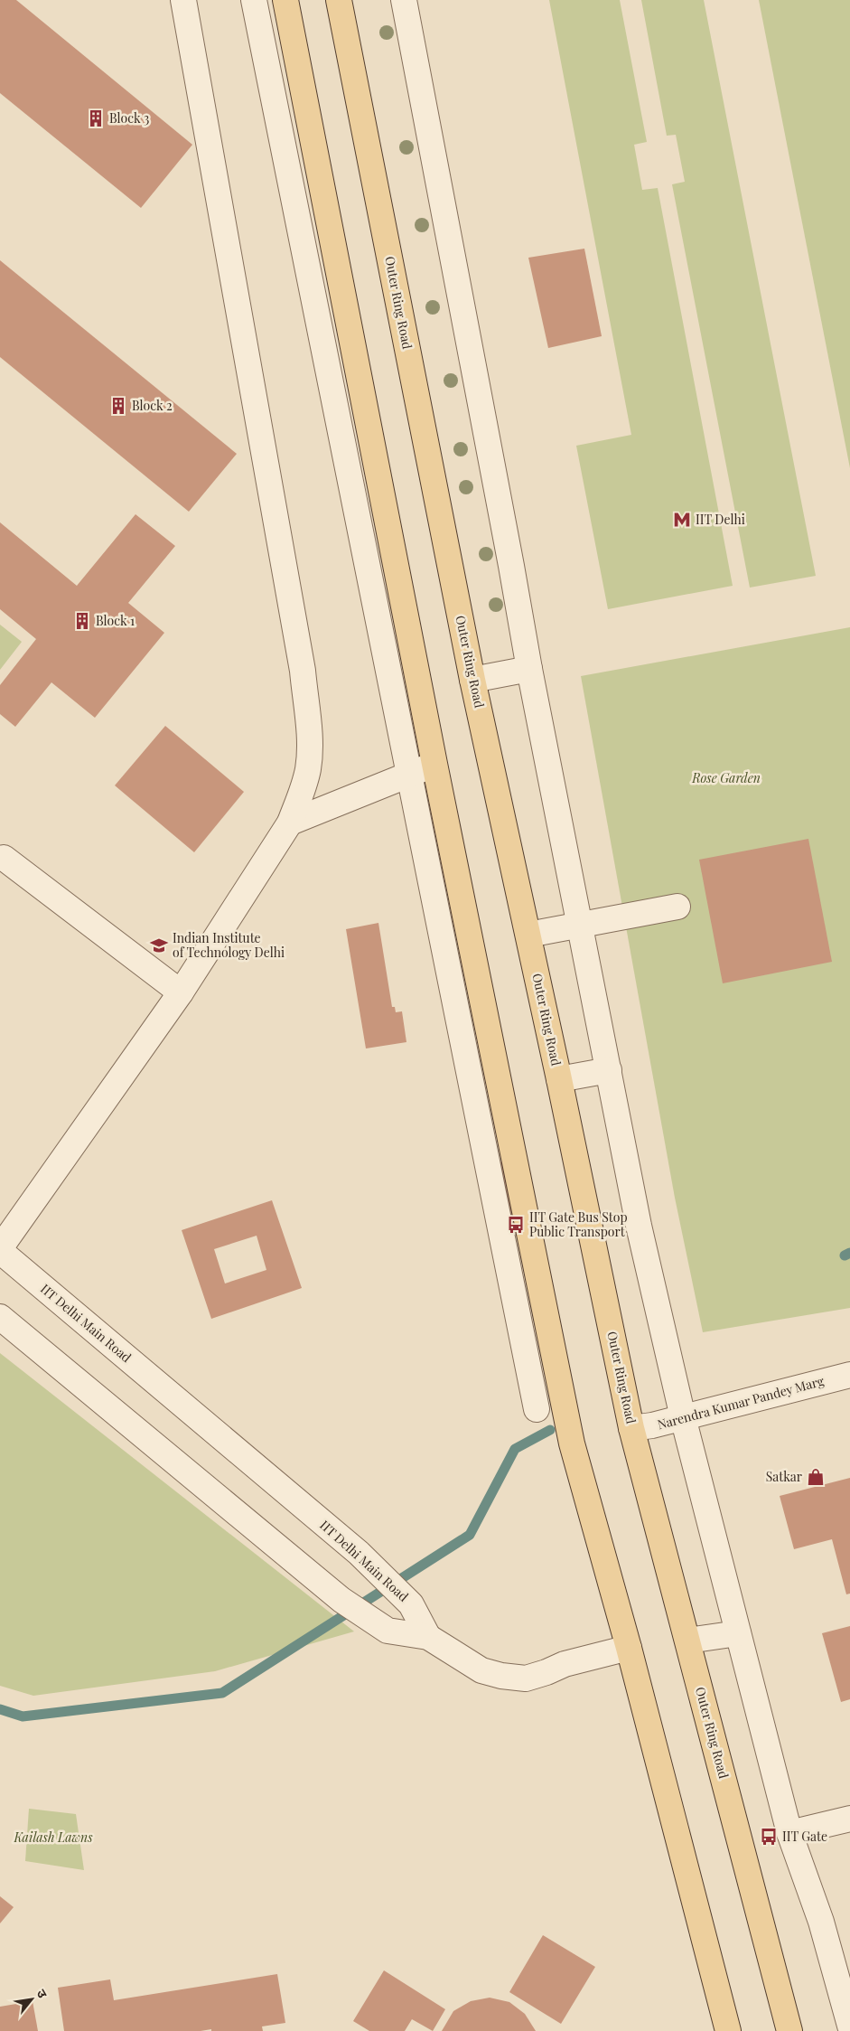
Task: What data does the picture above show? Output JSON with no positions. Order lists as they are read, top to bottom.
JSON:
{
  "streets": {
    "main road": ["Outer Ring Road"],
    "street": ["IIT Delhi Main Road", "Narendra Kumar Pandey Marg"]
  },
  "crossings": [
    ["Outer Ring Road", "Narendra Kumar Pandey Marg"]
  ],
  "parks": ["Rose Garden", "Kailash Lawns"],
  "places": {
    "building": ["Block 3", "Block 2", "Block 1"],
    "metro station": ["IIT Delhi"],
    "school or university": ["Indian Institute of Technology Delhi"],
    "bus stop": ["IIT Gate Bus Stop Public Transport", "IIT Gate"],
    "shop": ["Satkar"]
  },
  "north": "top right"
}
